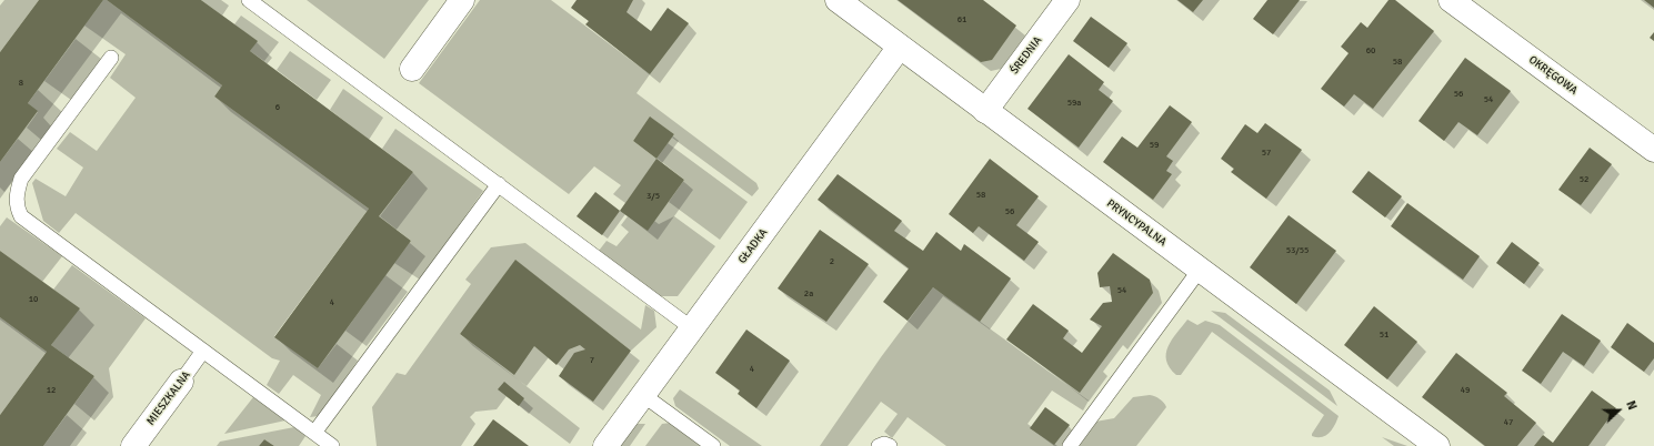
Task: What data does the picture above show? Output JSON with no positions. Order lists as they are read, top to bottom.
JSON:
{
  "streets": {
    "street": [
      "ŚREDNIA",
      "OKRĘGOWA",
      "PRYNCYPALNA",
      "GŁADKA",
      "MIESZKALNA"
    ]
  },
  "crossings": [
    ["ŚREDNIA", "PRYNCYPALNA"],
    ["PRYNCYPALNA", "GŁADKA"]
  ],
  "house_numbers": [
    "61",
    "60",
    "58",
    "8",
    "56",
    "54",
    "59a",
    "6",
    "59",
    "57",
    "52",
    "58",
    "3/5",
    "56",
    "53/55",
    "2",
    "54",
    "2a",
    "10",
    "4",
    "51",
    "7",
    "4",
    "12",
    "49",
    "47"
  ],
  "north": "right"
}
